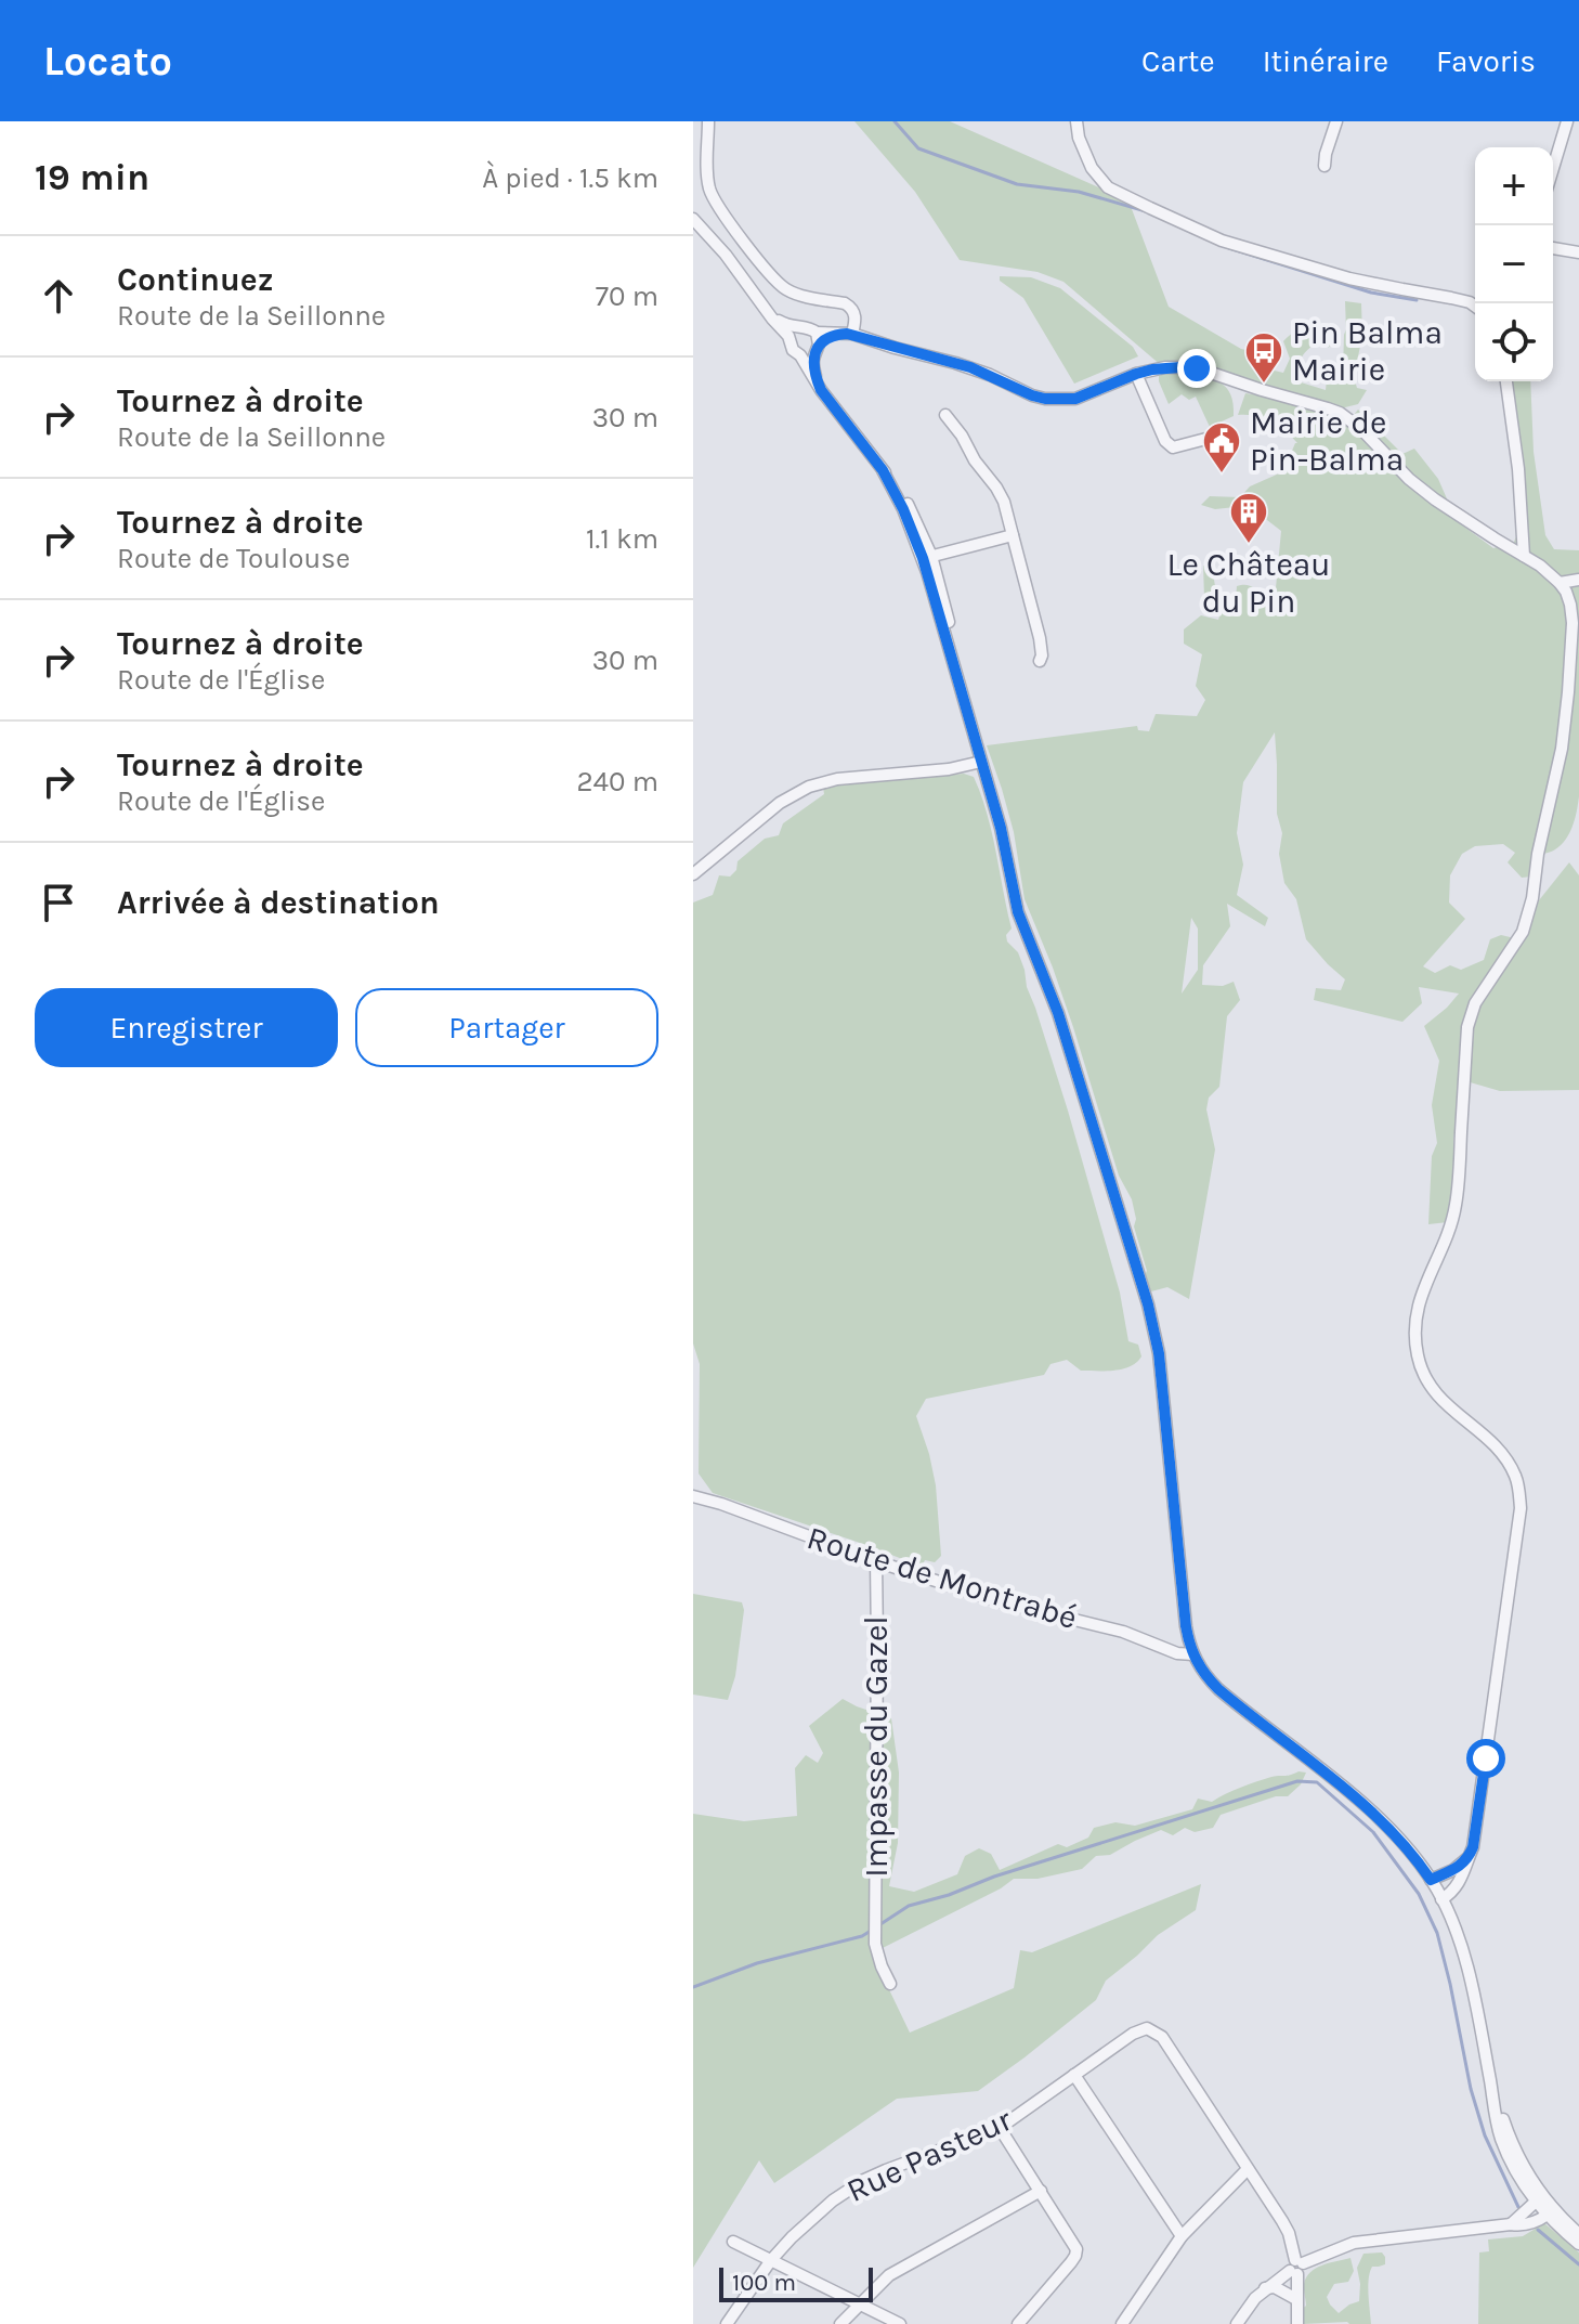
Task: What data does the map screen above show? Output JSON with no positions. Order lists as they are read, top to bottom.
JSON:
{
  "streets": {
    "street": ["Route de Montrabé", "Impasse du Gazel", "Rue Pasteur"]
  },
  "crossings": [
    ["Route de Montrabé", "Impasse du Gazel"]
  ],
  "places": {
    "bus stop": ["Pin Balma Mairie"],
    "public building": ["Mairie de Pin-Balma"],
    "building": ["Le Château du Pin"]
  },
  "scale_bar": "100 m",
  "page": {
    "header": "Locato",
    "nav": ["Carte", "Itinéraire", "Favoris"],
    "heading": ["19 min", "À pied · 1.5 km"],
    "map_buttons": ["+", "−"],
    "list": [
      ["Continuez", "Route de la Seillonne", "70 m"],
      ["Tournez à droite", "Route de la Seillonne", "30 m"],
      ["Tournez à droite", "Route de Toulouse", "1.1 km"],
      ["Tournez à droite", "Route de l'Église", "30 m"],
      ["Tournez à droite", "Route de l'Église", "240 m"],
      "Arrivée à destination"
    ],
    "buttons": ["Enregistrer", "Partager"],
    "scale": "100 m"
  }
}
